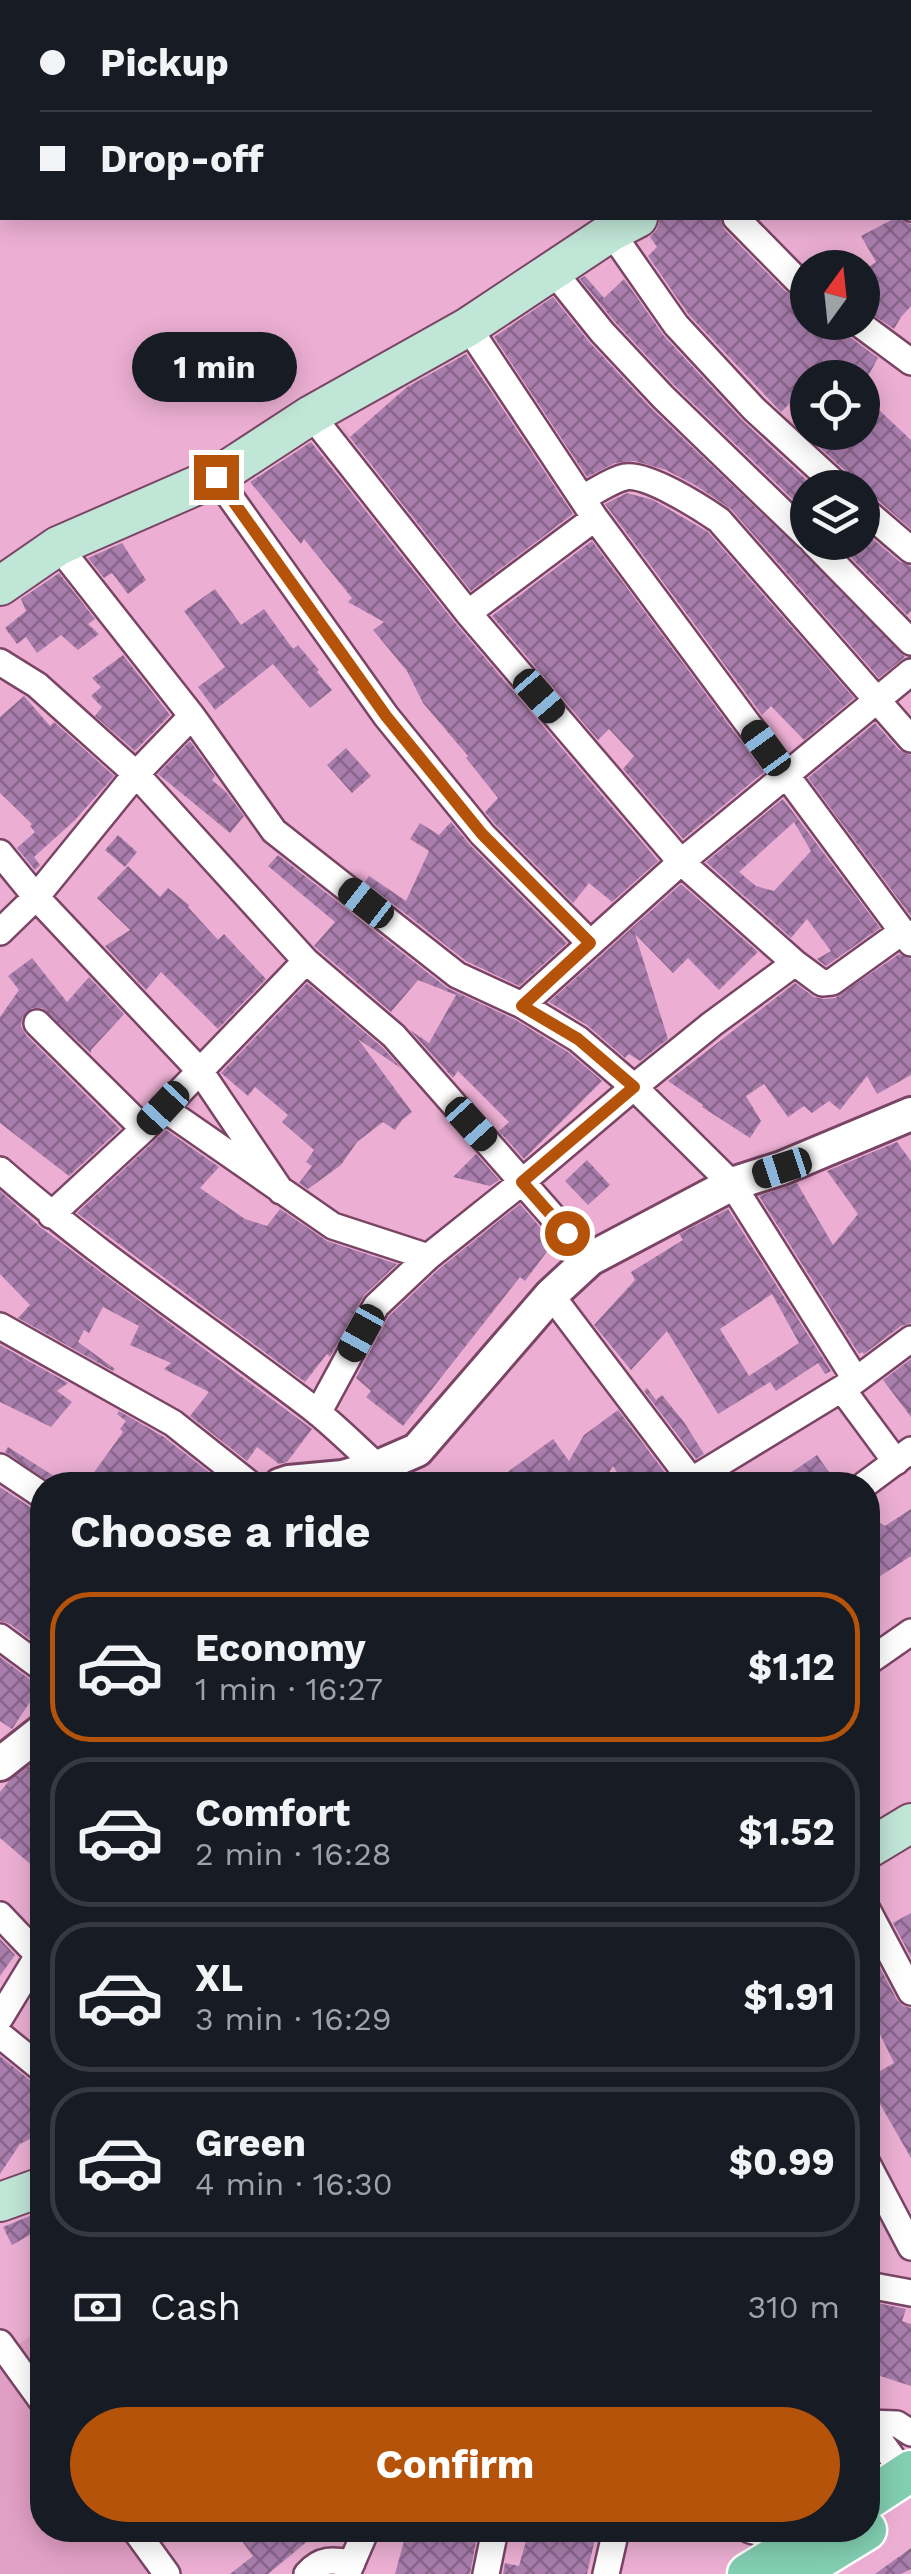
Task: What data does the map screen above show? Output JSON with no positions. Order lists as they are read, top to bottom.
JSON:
{
  "north": "top",
  "page": {
    "banner": ["Pickup", "Drop-off"],
    "bubble": "1 min",
    "heading": "Choose a ride",
    "list": [
      {
        "name": "Economy",
        "note": "1 min · 16:27",
        "value": "$1.12"
      },
      {
        "name": "Comfort",
        "note": "2 min · 16:28",
        "value": "$1.52"
      },
      {
        "name": "XL",
        "note": "3 min · 16:29",
        "value": "$1.91"
      },
      {
        "name": "Green",
        "note": "4 min · 16:30",
        "value": "$0.99"
      }
    ],
    "pay": ["Cash", "310 m"],
    "buttons": "Confirm"
  }
}
